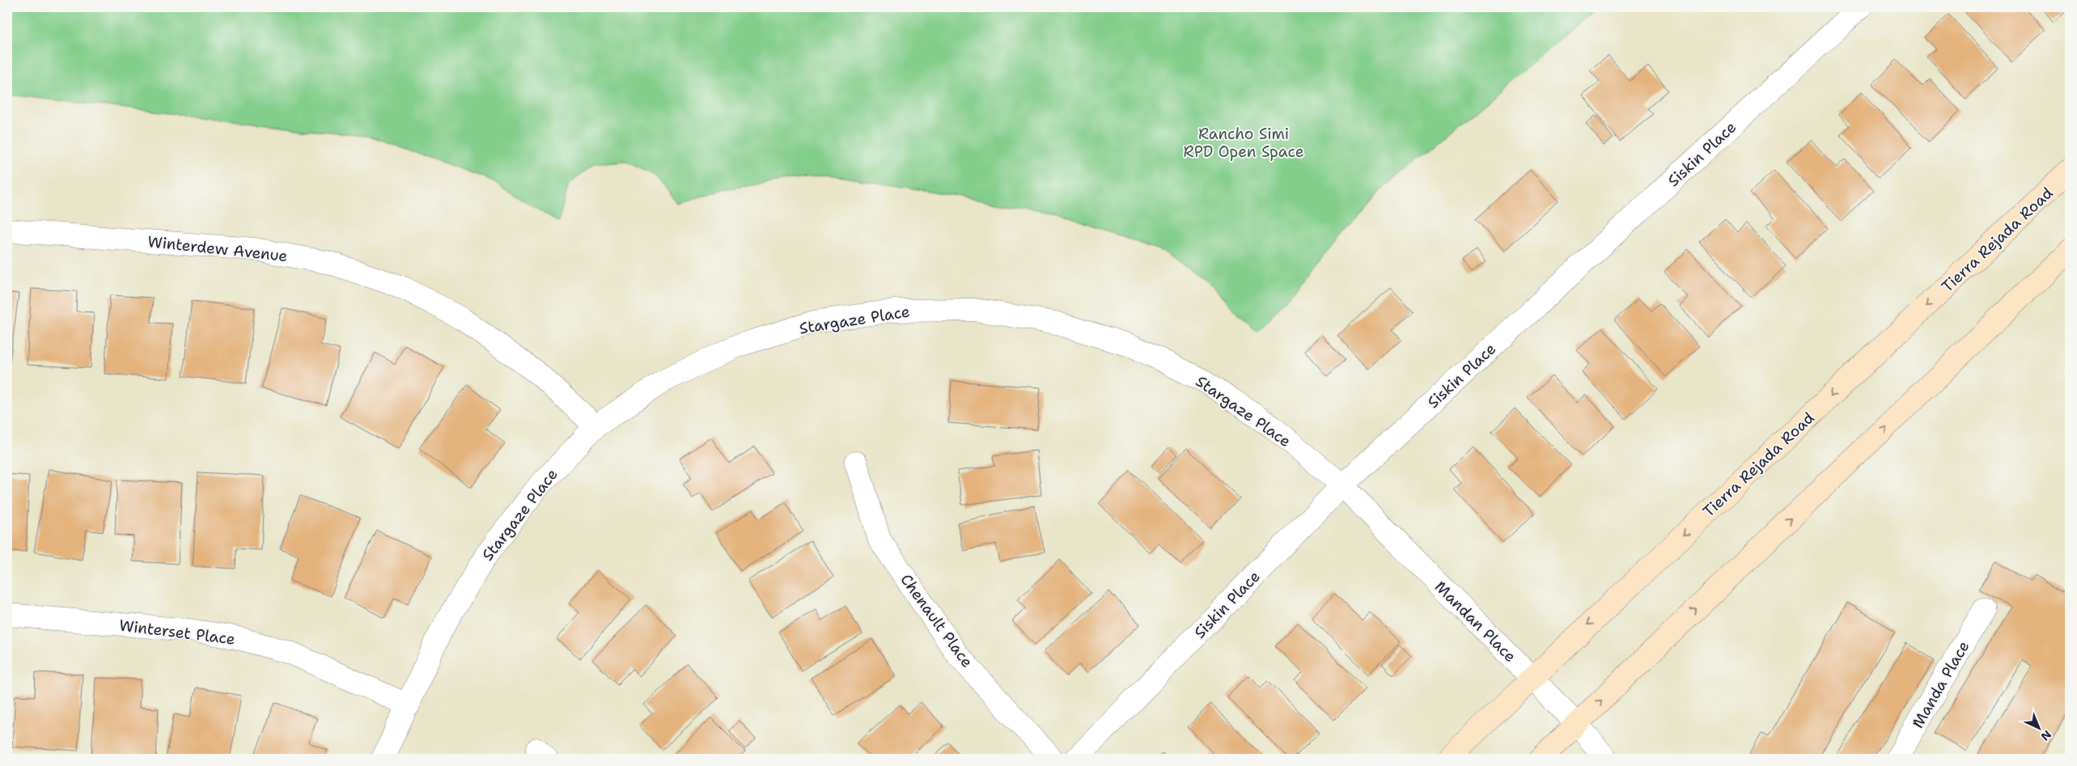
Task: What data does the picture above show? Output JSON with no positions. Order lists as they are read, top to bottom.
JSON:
{
  "streets": {
    "main road": ["Tierra Rejada Road"],
    "street": [
      "Siskin Place",
      "Winterdew Avenue",
      "Stargaze Place",
      "Chenault Place",
      "Mandan Place",
      "Winterset Place",
      "Manda Place"
    ]
  },
  "crossings": [
    ["Siskin Place", "Stargaze Place"],
    ["Siskin Place", "Mandan Place"],
    ["Tierra Rejada Road", "Mandan Place"],
    ["Winterdew Avenue", "Stargaze Place"],
    ["Stargaze Place", "Mandan Place"],
    ["Stargaze Place", "Winterset Place"]
  ],
  "parks": ["Rancho Simi RPD Open Space"],
  "north": "bottom right"
}
